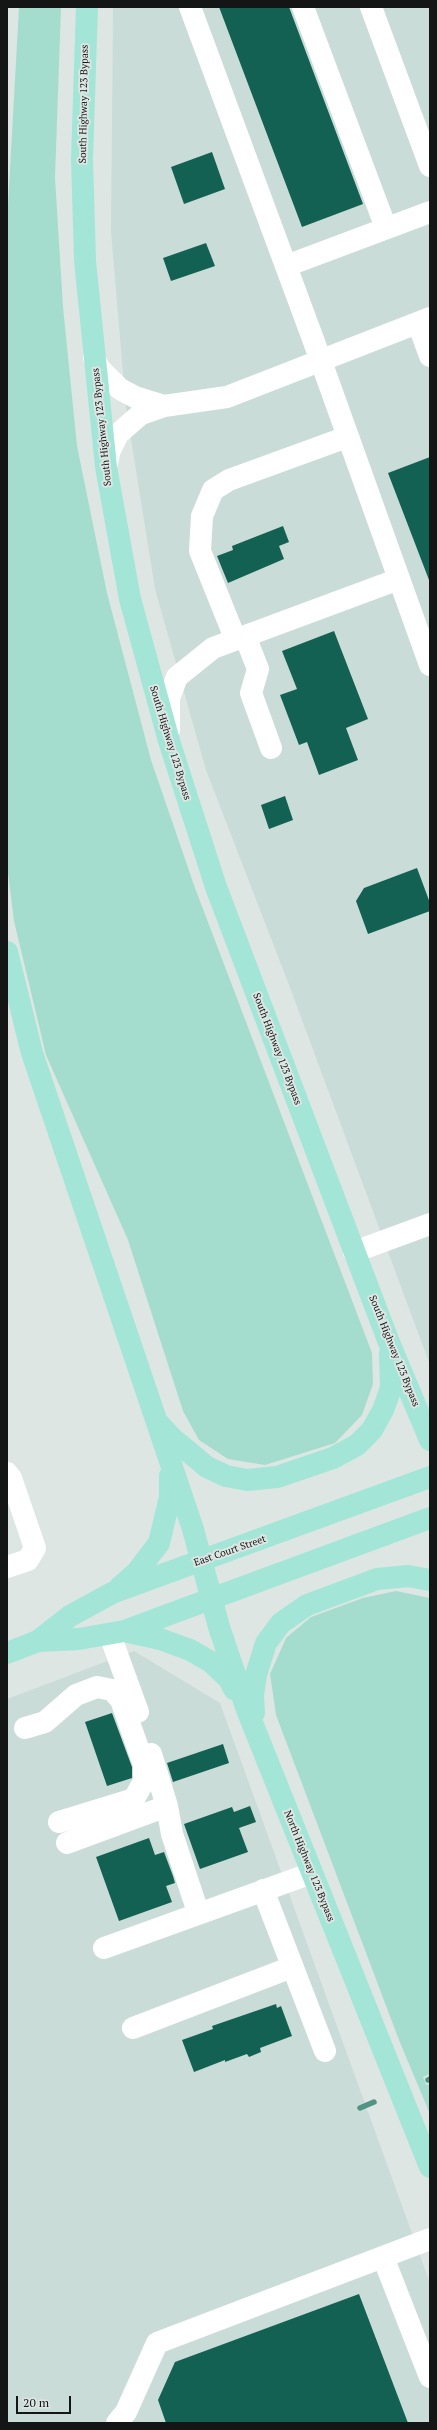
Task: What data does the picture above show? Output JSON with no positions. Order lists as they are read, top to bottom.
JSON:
{
  "streets": {
    "main road": ["South Highway 123 Bypass", "East Court Street", "North Highway 123 Bypass"]
  },
  "crossings": [
    ["East Court Street", "North Highway 123 Bypass"]
  ],
  "scale_bar": "20 m"
}
